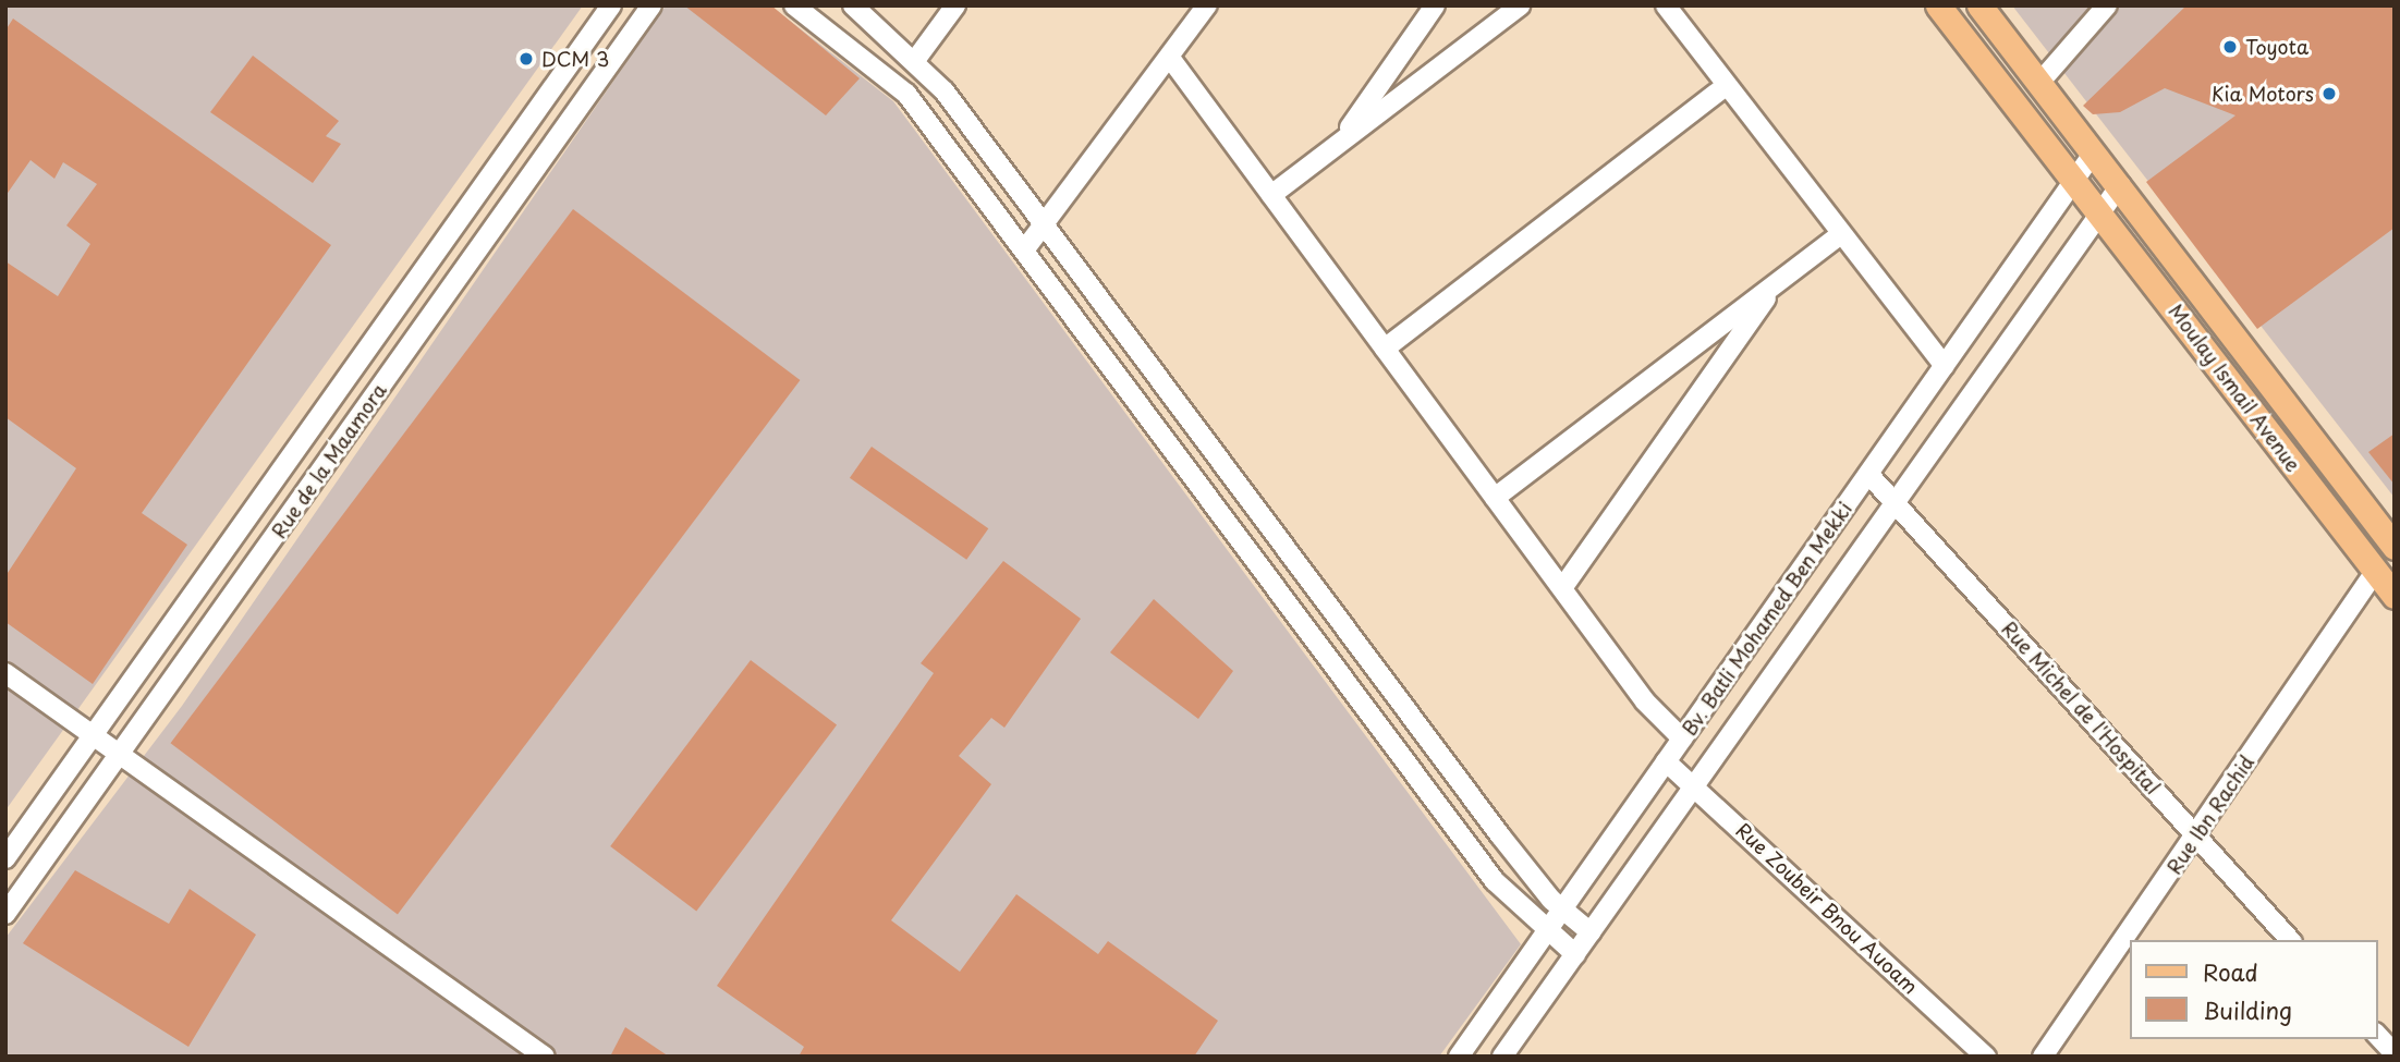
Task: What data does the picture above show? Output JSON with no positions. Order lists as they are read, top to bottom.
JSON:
{
  "streets": {
    "main road": ["Moulay Ismail Avenue"],
    "street": [
      "Rue de la Maamora",
      "Bv. Batli Mohamed Ben Mekki",
      "Rue Michel de l'Hospital",
      "Rue Ibn Rachid",
      "Rue Zoubeir Bnou Auoam"
    ]
  },
  "crossings": [
    ["Moulay Ismail Avenue", "Bv. Batli Mohamed Ben Mekki"],
    ["Moulay Ismail Avenue", "Rue Ibn Rachid"],
    ["Bv. Batli Mohamed Ben Mekki", "Rue Michel de l'Hospital"],
    ["Bv. Batli Mohamed Ben Mekki", "Rue Zoubeir Bnou Auoam"],
    ["Rue Michel de l'Hospital", "Rue Ibn Rachid"]
  ],
  "places": ["Toyota", "DCM 3", "Kia Motors"],
  "legend": ["Road", "Building"]
}
